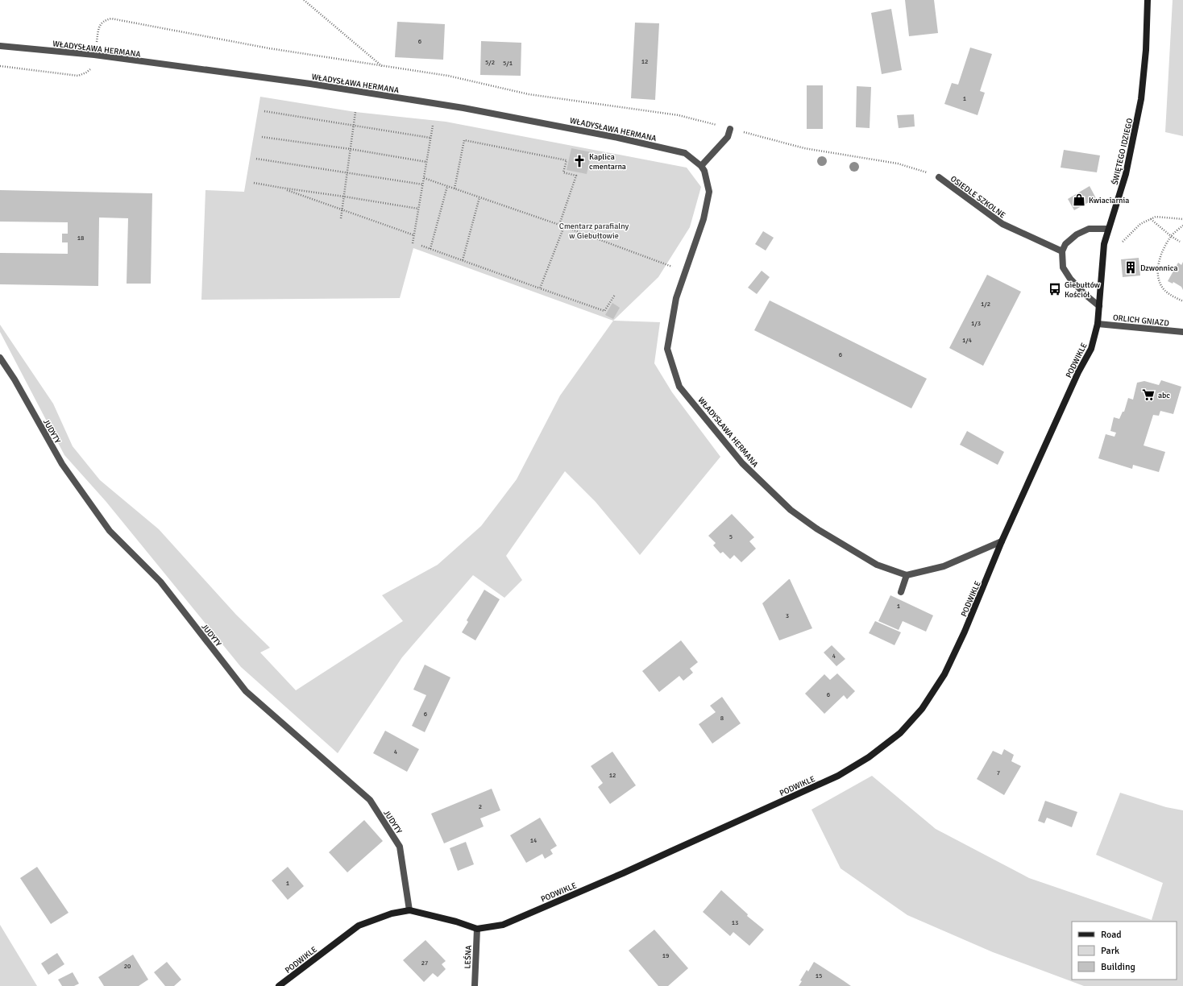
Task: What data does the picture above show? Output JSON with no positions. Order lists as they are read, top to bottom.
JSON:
{
  "streets": {
    "street": [
      "WŁADYSŁAWA HERMANA",
      "ŚWIĘTEGO IDZIEGO",
      "OSIEDLE SZKOLNE",
      "ORLICH GNIAZD",
      "PODWIKLE",
      "JUDYTY",
      "LEŚNA"
    ]
  },
  "crossings": [
    ["ŚWIĘTEGO IDZIEGO", "ORLICH GNIAZD"],
    ["ŚWIĘTEGO IDZIEGO", "PODWIKLE"],
    ["ORLICH GNIAZD", "PODWIKLE"],
    ["PODWIKLE", "JUDYTY"],
    ["PODWIKLE", "LEŚNA"]
  ],
  "parks": ["Cmentarz parafialny w Giebułtowie"],
  "places": {
    "church": ["Kaplica cmentarna"],
    "shop": ["Kwiaciarnia"],
    "building": ["Dzwonnica"],
    "bus stop": ["Giebułtów Kościół"],
    "supermarket": ["abc"]
  },
  "house_numbers": [
    "6",
    "12",
    "5/2",
    "5/1",
    "1",
    "18",
    "1/2",
    "1/3",
    "1/4",
    "6",
    "5",
    "1",
    "3",
    "4",
    "6",
    "6",
    "8",
    "4",
    "7",
    "12",
    "2",
    "14",
    "1",
    "13",
    "19",
    "27",
    "20",
    "15"
  ],
  "legend": ["Road", "Park", "Building"]
}
